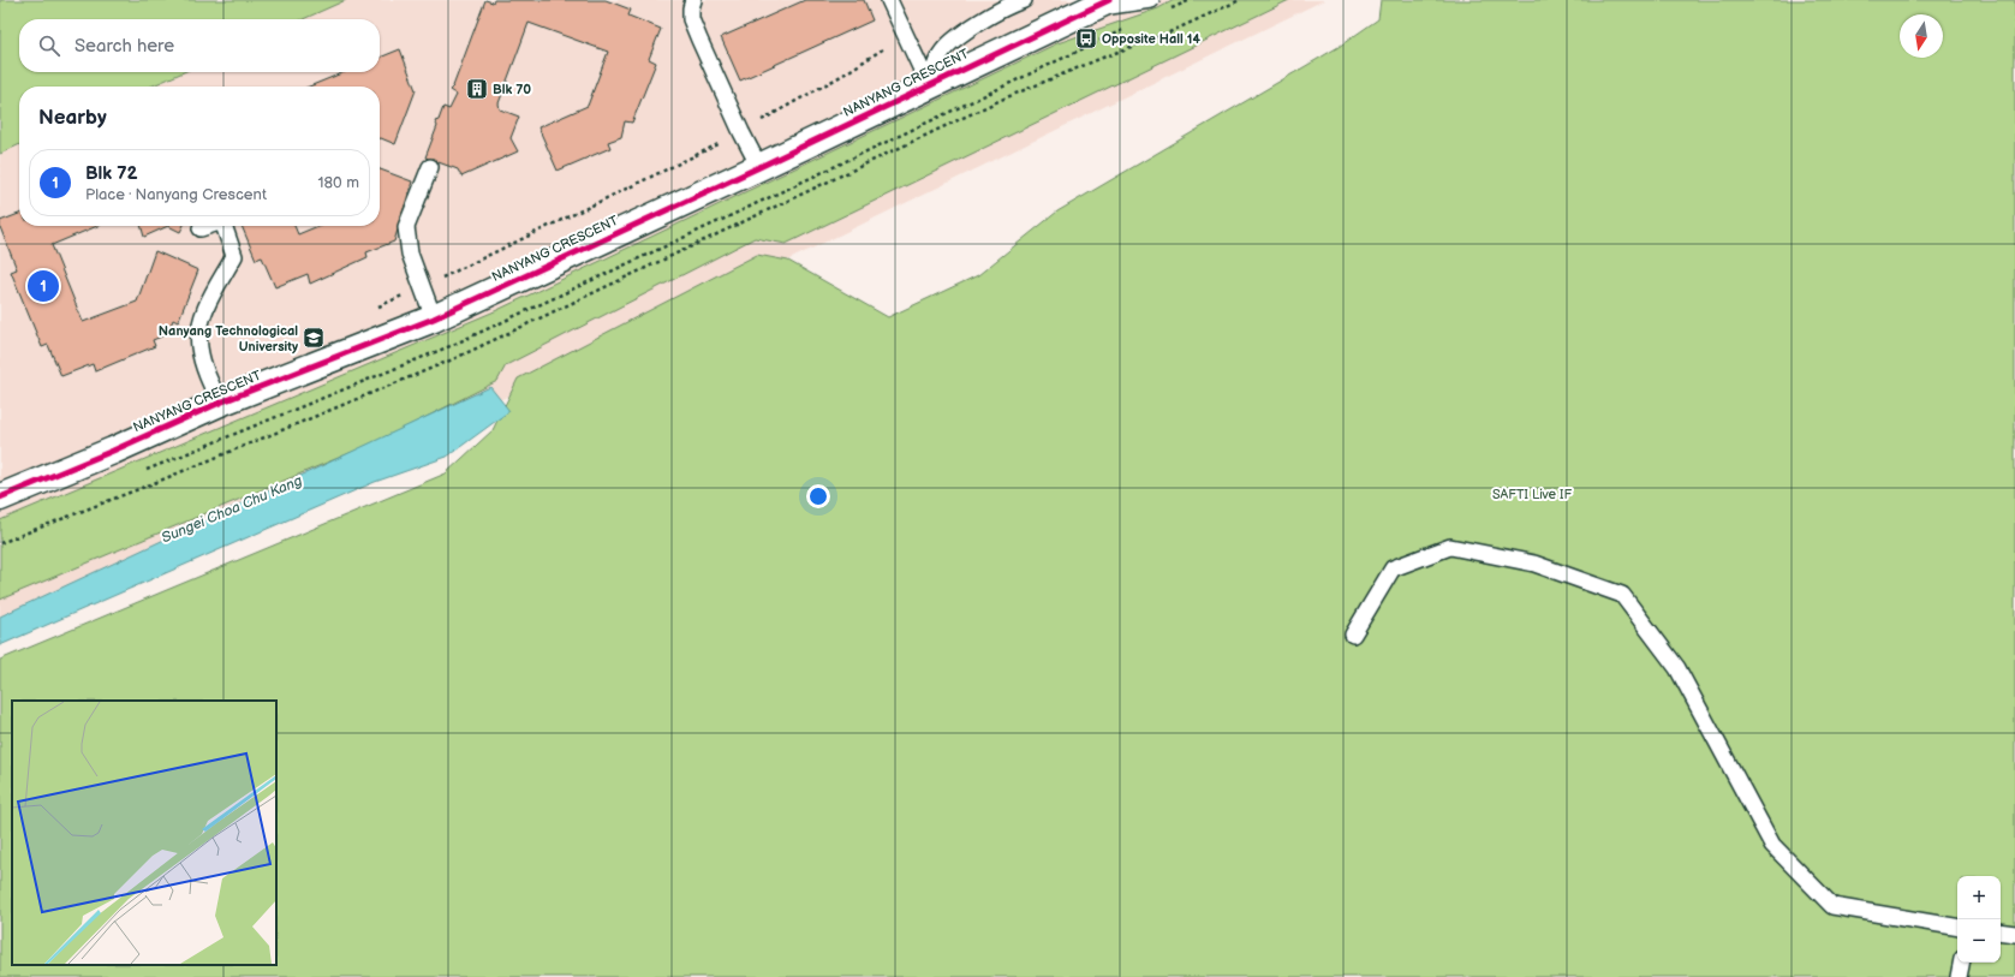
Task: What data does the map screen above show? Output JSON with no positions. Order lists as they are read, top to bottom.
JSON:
{
  "streets": {
    "street": ["NANYANG CRESCENT"]
  },
  "water": ["Sungei Choa Chu Kang"],
  "parks": ["SAFTI Live IF"],
  "places": {
    "bus stop": ["Opposite Hall 14"],
    "building": ["Blk 70"],
    "school or university": ["Nanyang Technological University"]
  },
  "north": "bottom",
  "page": {
    "search": "Search here",
    "heading": "Nearby",
    "list": [
      {
        "mark": "1",
        "name": "Blk 72",
        "note": "Place · Nanyang Crescent",
        "value": "180 m"
      }
    ],
    "pins": "1",
    "map_buttons": ["+", "−"]
  }
}
